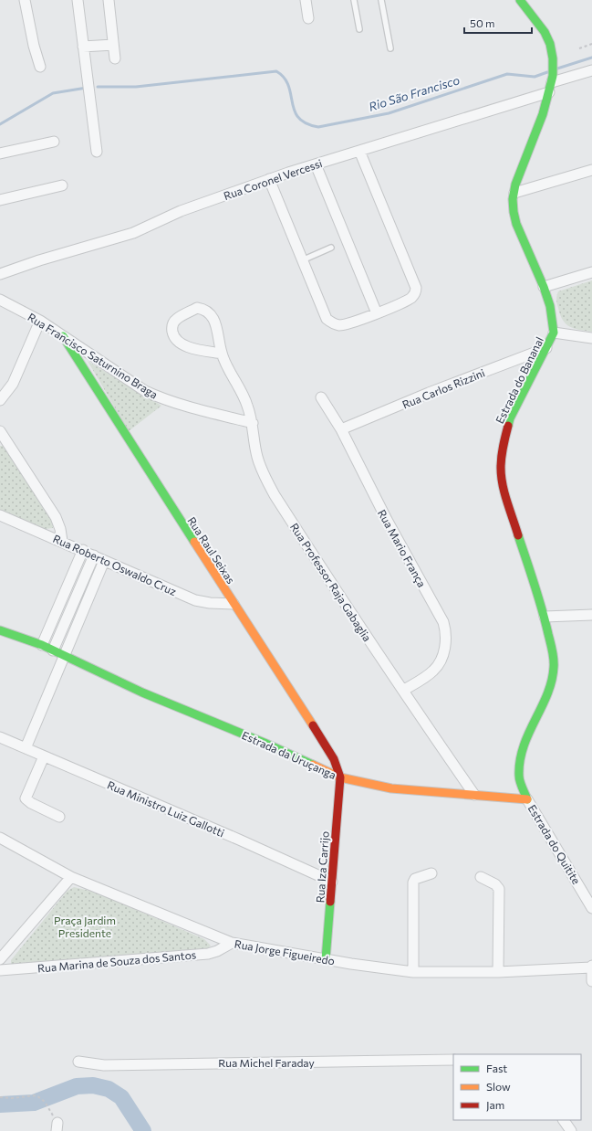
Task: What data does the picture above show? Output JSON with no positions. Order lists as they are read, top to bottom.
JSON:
{
  "streets": {
    "street": [
      "Rua Coronel Vercessi",
      "Rua Francisco Saturnino Braga",
      "Estrada do Bananal",
      "Rua Carlos Rizzini",
      "Rua Mario França",
      "Rua Raul Seixas",
      "Rua Roberto Oswaldo Cruz",
      "Rua Professor Raja Gabaglia",
      "Estrada da Uruçanga",
      "Rua Ministro Luiz Gallotti",
      "Estrada do Quitite",
      "Rua Iza Carrijo",
      "Rua Jorge Figueiredo",
      "Rua Marina de Souza dos Santos",
      "Rua Michel Faraday"
    ]
  },
  "crossings": [
    ["Rua Coronel Vercessi", "Estrada do Bananal"],
    ["Rua Francisco Saturnino Braga", "Rua Raul Seixas"],
    ["Rua Francisco Saturnino Braga", "Rua Professor Raja Gabaglia"],
    ["Estrada do Bananal", "Rua Carlos Rizzini"],
    ["Estrada do Bananal", "Estrada da Uruçanga"],
    ["Estrada do Bananal", "Estrada do Quitite"],
    ["Rua Carlos Rizzini", "Rua Mario França"],
    ["Rua Mario França", "Rua Professor Raja Gabaglia"],
    ["Rua Raul Seixas", "Rua Roberto Oswaldo Cruz"],
    ["Rua Raul Seixas", "Estrada da Uruçanga"],
    ["Rua Raul Seixas", "Rua Iza Carrijo"],
    ["Rua Professor Raja Gabaglia", "Estrada da Uruçanga"],
    ["Estrada da Uruçanga", "Estrada do Quitite"],
    ["Estrada da Uruçanga", "Rua Iza Carrijo"],
    ["Rua Ministro Luiz Gallotti", "Rua Iza Carrijo"],
    ["Rua Iza Carrijo", "Rua Jorge Figueiredo"],
    ["Rua Jorge Figueiredo", "Rua Marina de Souza dos Santos"]
  ],
  "water": ["Rio São Francisco"],
  "parks": ["Praça Jardim Presidente"],
  "legend": ["Fast", "Slow", "Jam"],
  "scale_bar": "50 m"
}
